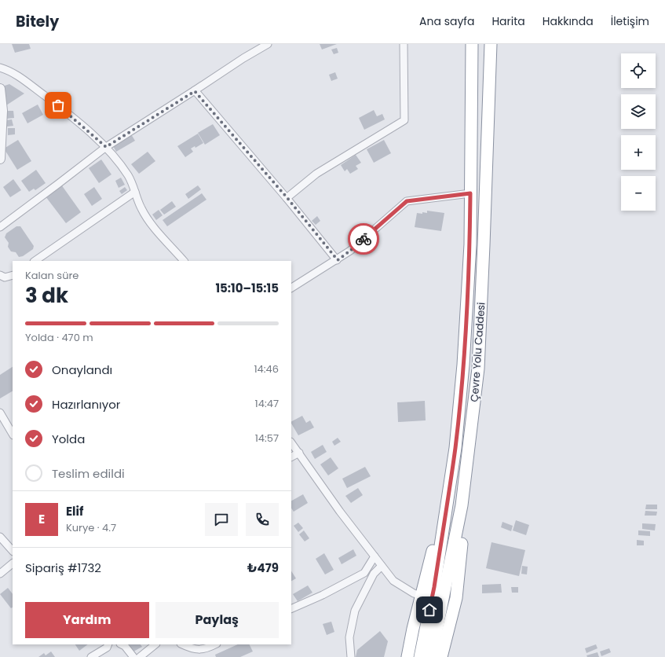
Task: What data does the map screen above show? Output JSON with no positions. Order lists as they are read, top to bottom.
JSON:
{
  "streets": {
    "highway": ["Çevre Yolu Caddesi"]
  },
  "page": {
    "header": "Bitely",
    "nav": [
      "Ana sayfa",
      "Harita",
      "Hakkında",
      "İletişim"
    ],
    "map_buttons": ["+", "−"],
    "heading": ["3 dk", "Kalan süre", "15:10–15:15"],
    "panel": [
      "Elif",
      "Kurye · 4.7",
      "Sipariş #1732",
      "₺479"
    ],
    "bar": "Yolda · 470 m",
    "list": [
      ["Onaylandı", "14:46"],
      ["Hazırlanıyor", "14:47"],
      ["Yolda", "14:57"],
      "Teslim edildi"
    ],
    "round": "E",
    "buttons": ["Yardım", "Paylaş"]
  }
}
